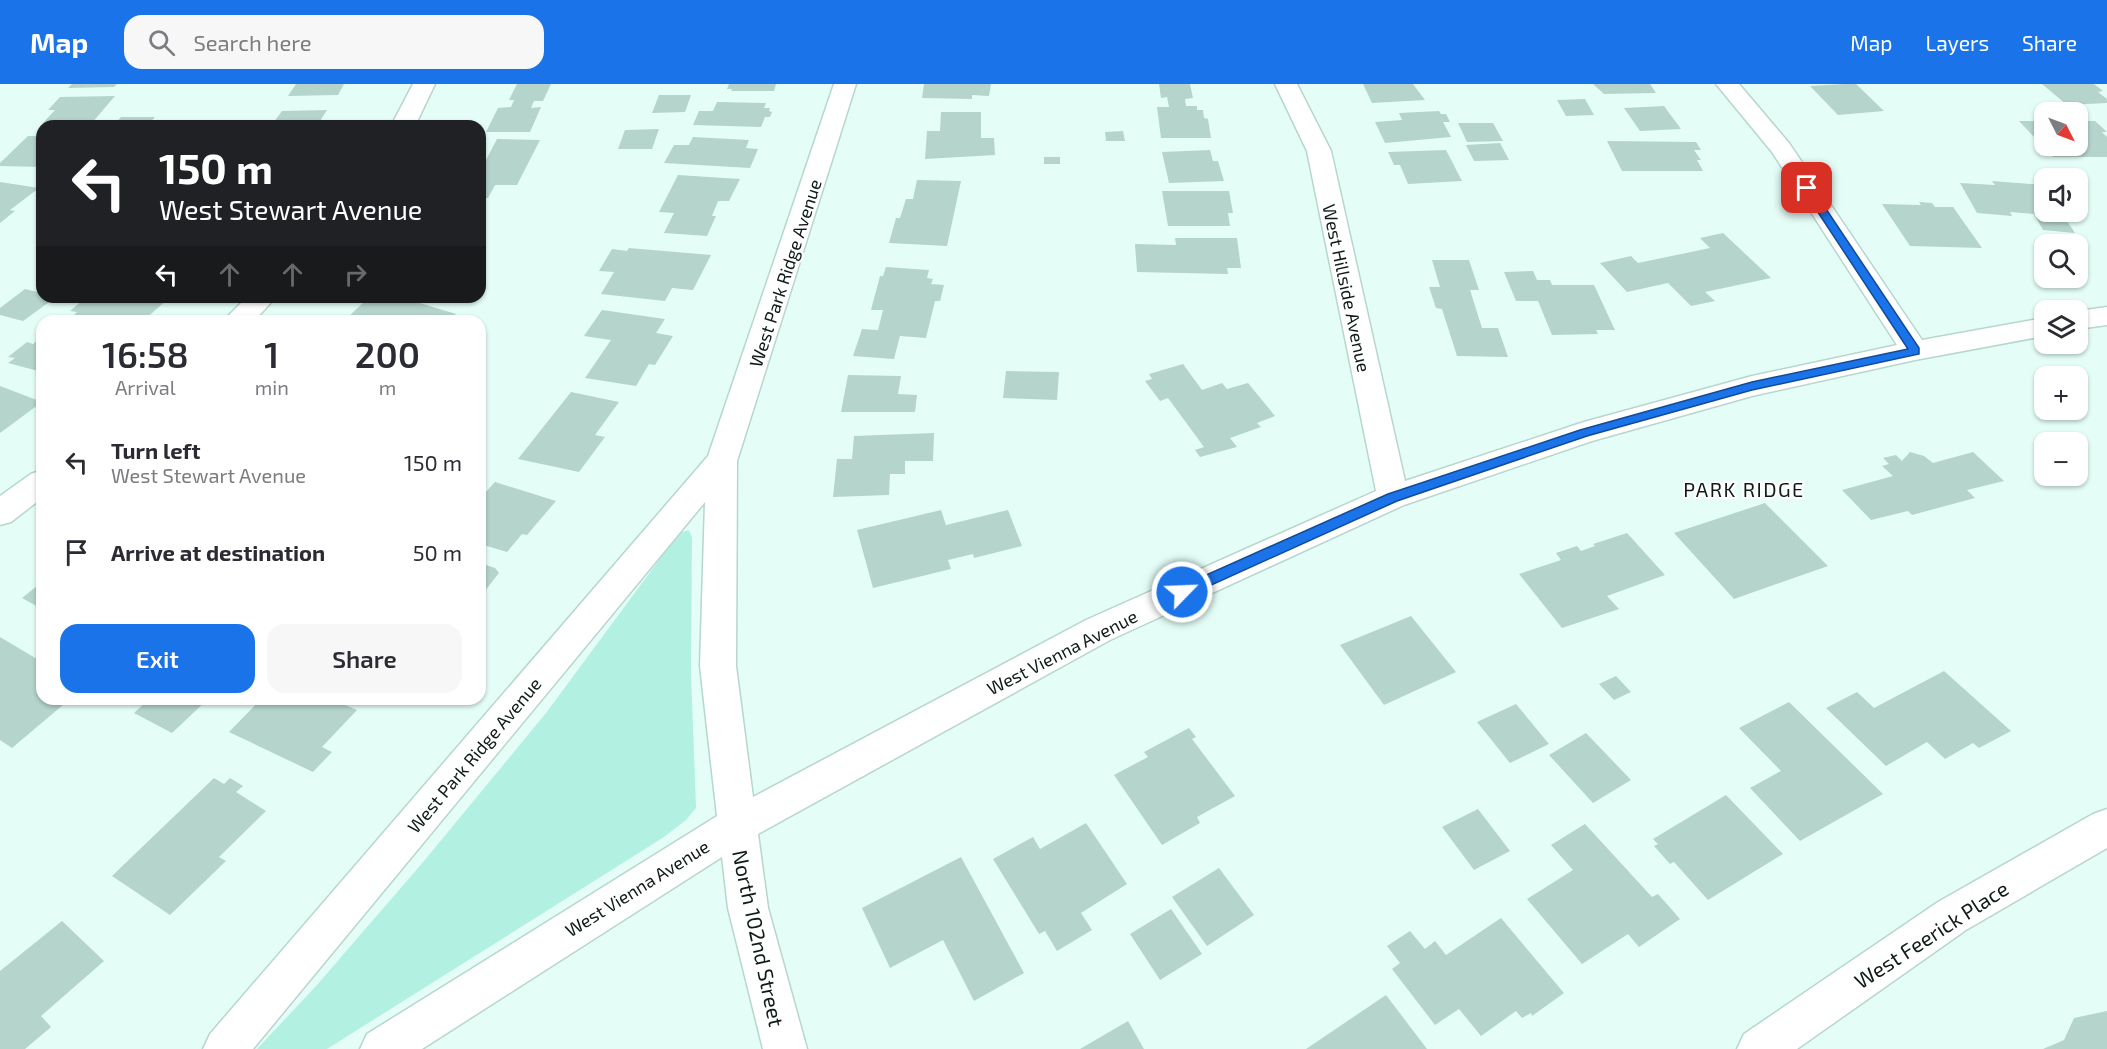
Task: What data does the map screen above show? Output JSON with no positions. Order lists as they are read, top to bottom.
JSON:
{
  "streets": {
    "street": [
      "West Park Ridge Avenue",
      "West Hillside Avenue",
      "West Vienna Avenue",
      "West Feerick Place",
      "North 102nd Street"
    ]
  },
  "crossings": [
    ["West Park Ridge Avenue", "West Vienna Avenue"],
    ["West Park Ridge Avenue", "North 102nd Street"],
    ["West Hillside Avenue", "West Vienna Avenue"],
    ["West Vienna Avenue", "North 102nd Street"]
  ],
  "districts": ["PARK RIDGE"],
  "north": "bottom right",
  "page": {
    "header": "Map",
    "search": "Search here",
    "nav": ["Map", "Layers", "Share"],
    "map_buttons": ["+", "−"],
    "turn": ["150 m", "West Stewart Avenue"],
    "eta": [
      "16:58",
      "Arrival",
      "1",
      "min",
      "200",
      "m"
    ],
    "list": [
      {
        "name": "Turn left",
        "note": "West Stewart Avenue",
        "value": "150 m"
      },
      {
        "name": "Arrive at destination",
        "value": "50 m"
      }
    ],
    "buttons": ["Exit", "Share"]
  }
}
